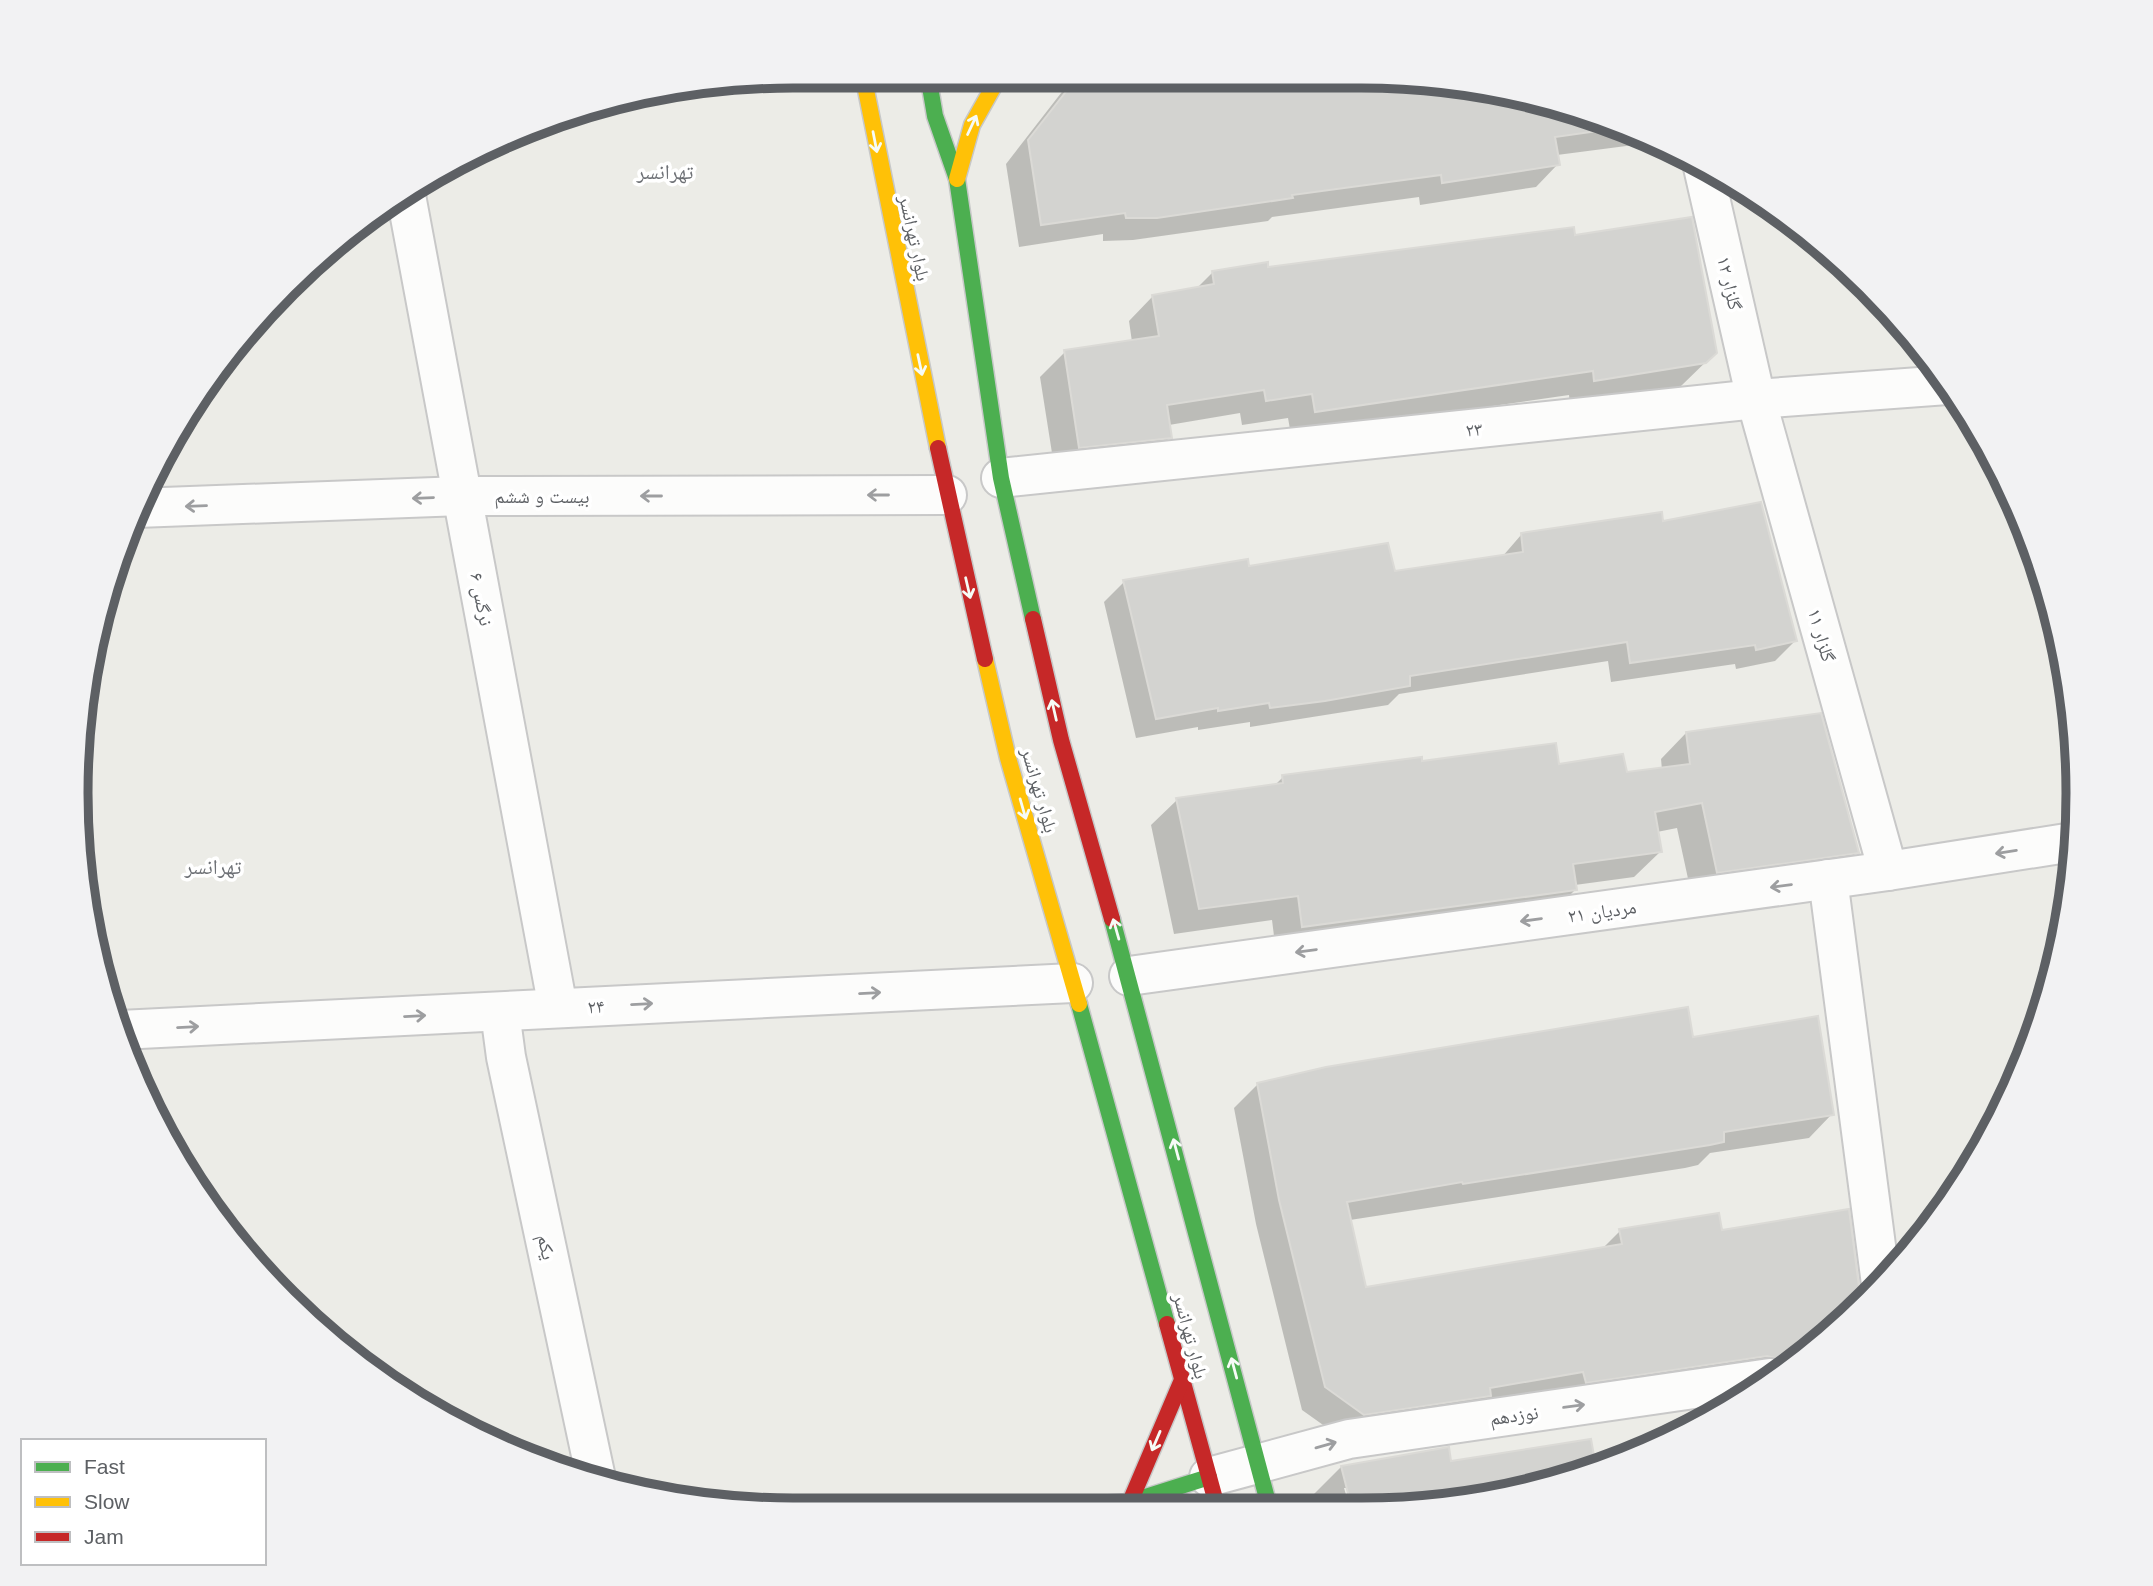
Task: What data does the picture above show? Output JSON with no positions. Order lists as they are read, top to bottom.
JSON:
{
  "streets": {
    "main road": ["بلوار تهرانسر"],
    "street": [
      "گلزار ۱۲",
      "۲۳",
      "بیست و ششم",
      "نرگس ۶",
      "گلزار ۱۱",
      "۲۱ مردیان",
      "۲۴",
      "یکم",
      "نوزدهم"
    ]
  },
  "crossings": [
    ["بلوار تهرانسر", "۲۳"],
    ["بلوار تهرانسر", "بیست و ششم"],
    ["بلوار تهرانسر", "۲۱ مردیان"],
    ["بلوار تهرانسر", "۲۴"],
    ["بلوار تهرانسر", "نوزدهم"],
    ["گلزار ۱۲", "۲۳"],
    ["گلزار ۱۲", "گلزار ۱۱"],
    ["۲۳", "گلزار ۱۱"],
    ["بیست و ششم", "نرگس ۶"],
    ["نرگس ۶", "۲۴"],
    ["گلزار ۱۱", "۲۱ مردیان"],
    ["۲۴", "یکم"]
  ],
  "one_way": [
    "بیست و ششم",
    "۲۱ مردیان",
    "۲۴",
    "نوزدهم"
  ],
  "districts": ["تهرانسر", "تهرانسر"],
  "legend": ["Fast", "Slow", "Jam"]
}
